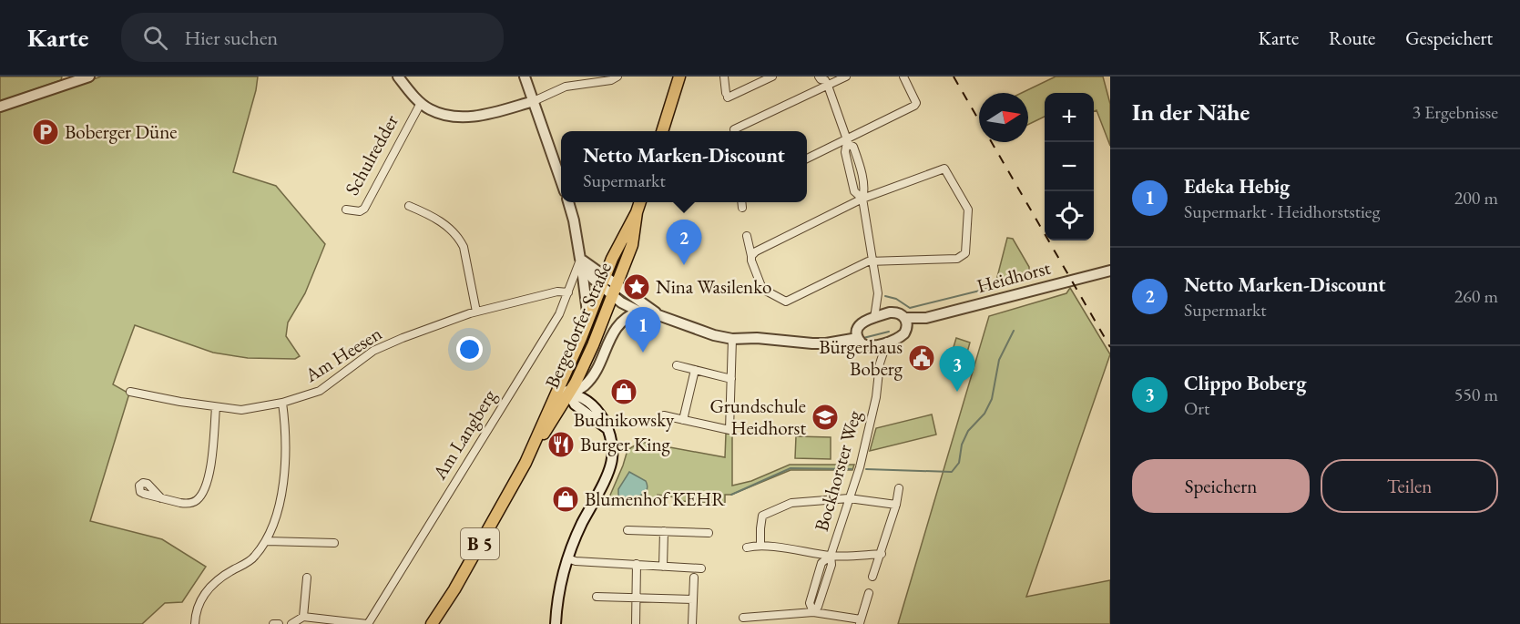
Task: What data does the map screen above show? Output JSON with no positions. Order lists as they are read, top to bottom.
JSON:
{
  "streets": {
    "main road": ["Bergedorfer Straße", "B 5"],
    "street": [
      "Schulredder",
      "Heidhorst",
      "Am Heesen",
      "Am Langberg",
      "Bockhorster Weg"
    ]
  },
  "crossings": [
    ["Heidhorst", "Bockhorster Weg"],
    ["Bergedorfer Straße", "Am Langberg"],
    ["Am Heesen", "Am Langberg"]
  ],
  "places": {
    "parking": ["Boberger Düne"],
    "place": ["Nina Wasilenko"],
    "public building": ["Bürgerhaus Boberg"],
    "shop": ["Budnikowsky", "Blumenhof KEHR"],
    "school or university": ["Grundschule Heidhorst"],
    "restaurant": ["Burger King"]
  },
  "north": "right",
  "page": {
    "header": "Karte",
    "search": "Hier suchen",
    "nav": ["Karte", "Route", "Gespeichert"],
    "heading": ["In der Nähe", "3 Ergebnisse"],
    "map_buttons": ["+", "−"],
    "popup": ["Netto Marken-Discount", "Supermarkt"],
    "list": [
      {
        "mark": "1",
        "name": "Edeka Hebig",
        "note": "Supermarkt · Heidhorststieg",
        "value": "200 m"
      },
      {
        "mark": "2",
        "name": "Netto Marken-Discount",
        "note": "Supermarkt",
        "value": "260 m"
      },
      {
        "mark": "3",
        "name": "Clippo Boberg",
        "note": "Ort",
        "value": "550 m"
      }
    ],
    "pins": ["2", "1", "3"],
    "buttons": ["Speichern", "Teilen"]
  }
}
